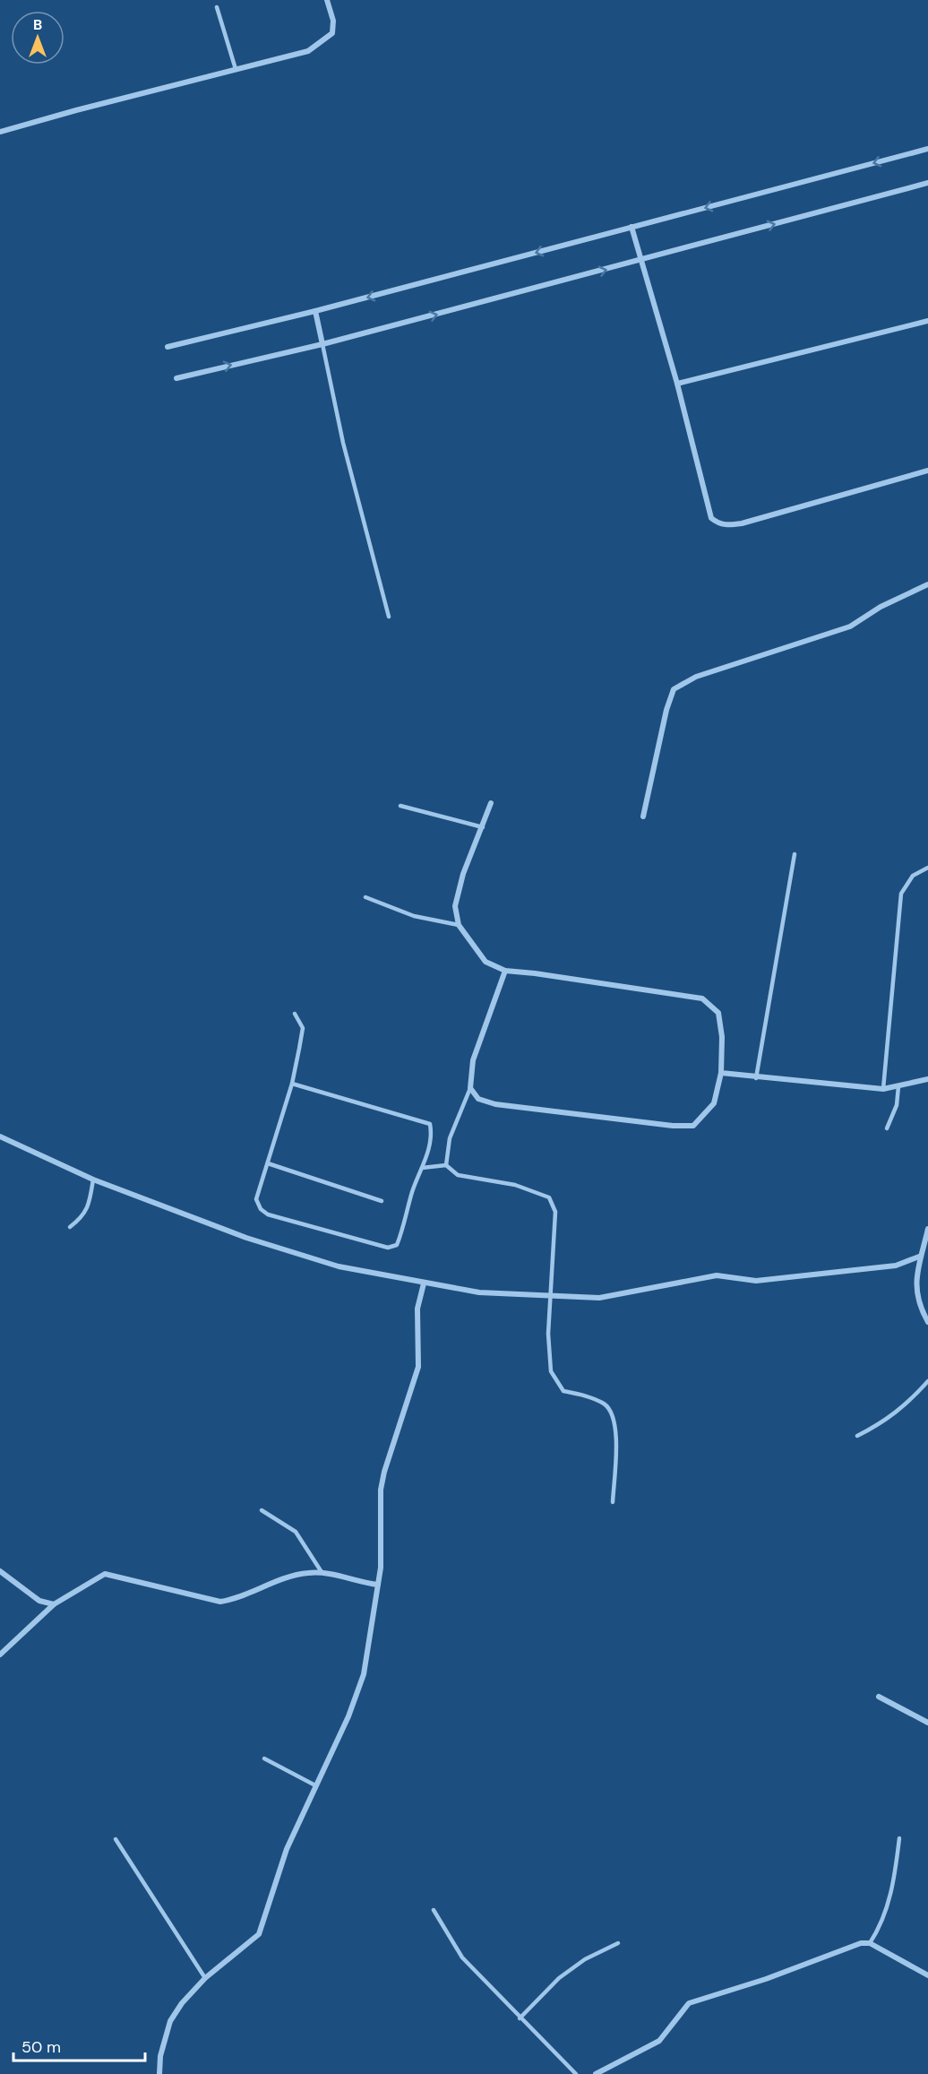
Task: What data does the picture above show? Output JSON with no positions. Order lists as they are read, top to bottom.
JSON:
{
  "scale_bar": "50 m",
  "north": "top"
}
